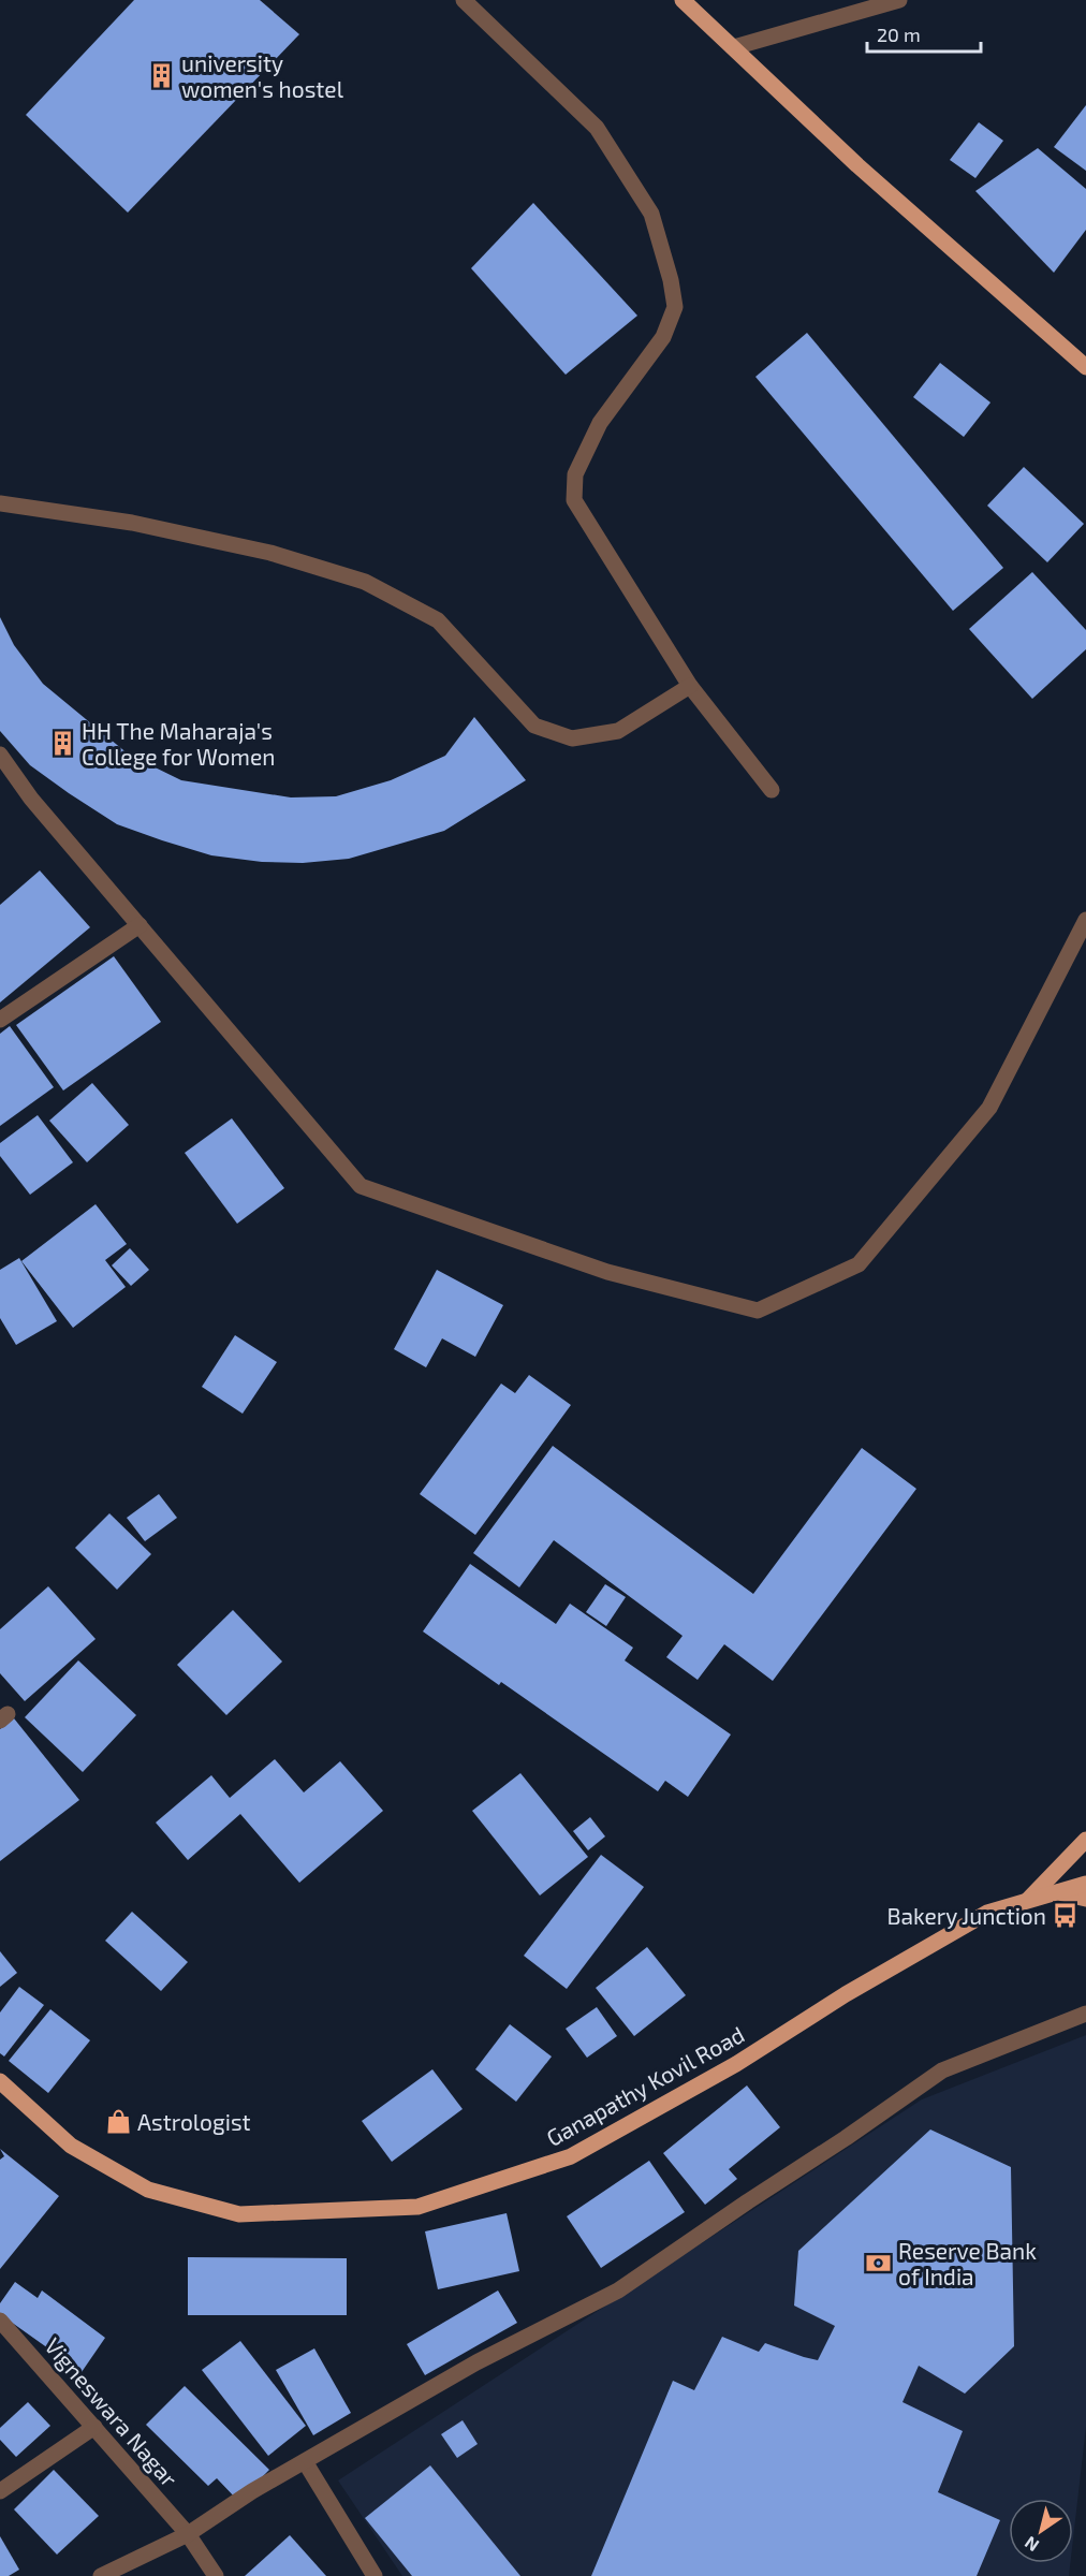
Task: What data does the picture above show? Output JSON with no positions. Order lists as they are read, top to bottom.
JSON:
{
  "streets": {
    "main road": ["Ganapathy Kovil Road"],
    "street": ["Vigneswara Nagar"]
  },
  "places": {
    "building": ["university women's hostel", "HH The Maharaja's College for Women"],
    "bus stop": ["Bakery Junction"],
    "shop": ["Astrologist"],
    "bank": ["Reserve Bank of India"]
  },
  "scale_bar": "20 m",
  "north": "bottom left"
}
